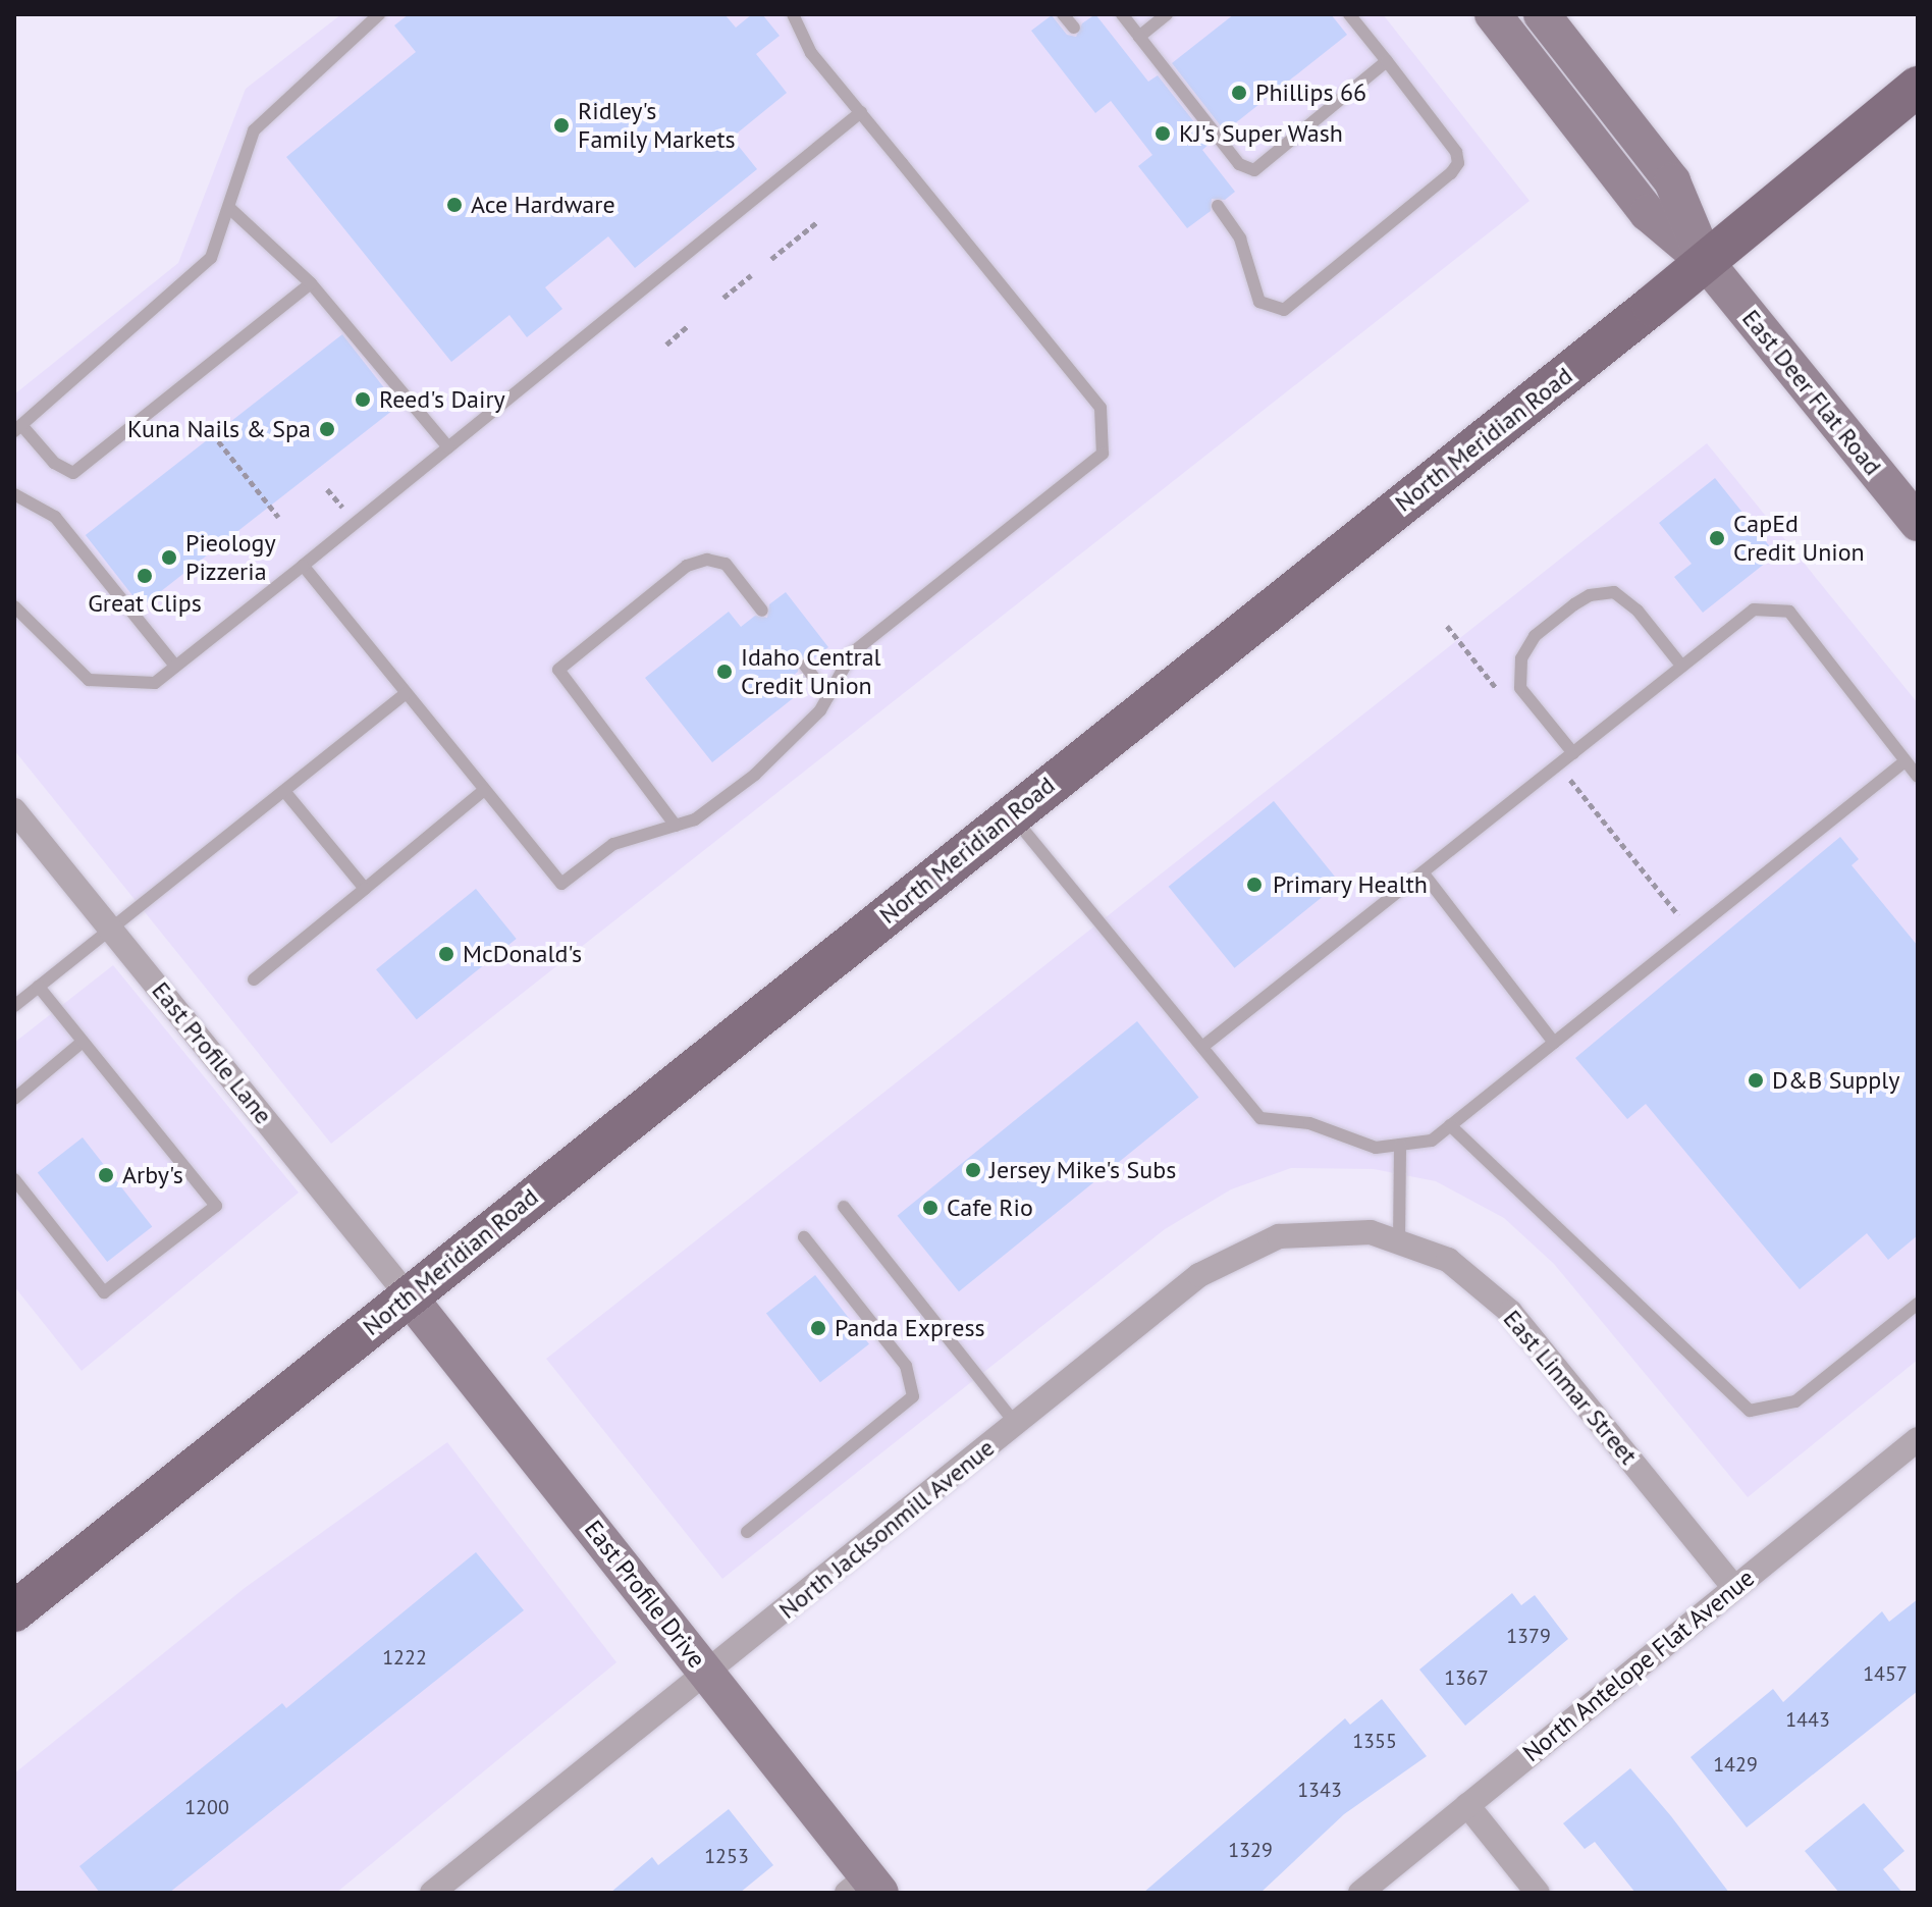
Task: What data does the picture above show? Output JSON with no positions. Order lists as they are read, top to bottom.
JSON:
{
  "streets": {
    "main road": ["North Meridian Road"],
    "street": [
      "East Deer Flat Road",
      "East Profile Lane",
      "East Linmar Street",
      "North Jacksonmill Avenue",
      "East Profile Drive",
      "North Antelope Flat Avenue"
    ]
  },
  "crossings": [
    ["East Deer Flat Road", "North Meridian Road"],
    ["North Meridian Road", "East Profile Lane"],
    ["North Meridian Road", "East Profile Drive"],
    ["East Profile Lane", "East Profile Drive"],
    ["East Linmar Street", "North Jacksonmill Avenue"],
    ["East Linmar Street", "North Antelope Flat Avenue"],
    ["North Jacksonmill Avenue", "East Profile Drive"]
  ],
  "places": [
    "Phillips 66",
    "Ridley's Family Markets",
    "KJ's Super Wash",
    "Ace Hardware",
    "Reed's Dairy",
    "Kuna Nails & Spa",
    "CapEd Credit Union",
    "Pieology Pizzeria",
    "Great Clips",
    "Idaho Central Credit Union",
    "Primary Health",
    "McDonald's",
    "D&B Supply",
    "Jersey Mike's Subs",
    "Arby's",
    "Cafe Rio",
    "Panda Express"
  ],
  "house_numbers": [
    "1379",
    "1222",
    "1457",
    "1367",
    "1443",
    "1355",
    "1429",
    "1343",
    "1200",
    "1329",
    "1253"
  ]
}
